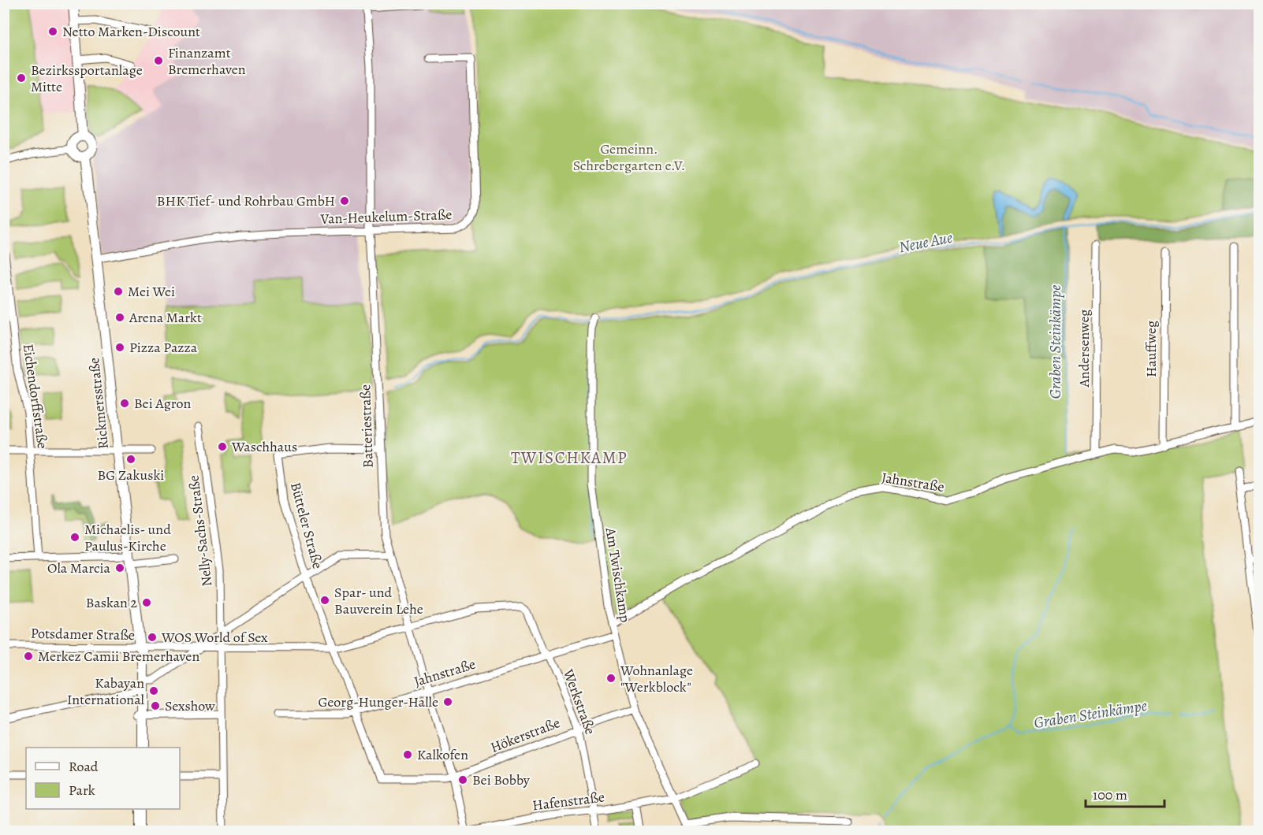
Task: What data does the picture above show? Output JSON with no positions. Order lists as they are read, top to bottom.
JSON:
{
  "streets": {
    "main road": ["Rickmersstraße"],
    "street": [
      "Van-Heukelum-Straße",
      "Andersenweg",
      "Hauffweg",
      "Eichendorffstraße",
      "Batteriestraße",
      "Jahnstraße",
      "Bütteler Straße",
      "Nelly-Sachs-Straße",
      "Am Twischkamp",
      "Potsdamer Straße",
      "Werkstraße",
      "Hökerstraße",
      "Hafenstraße"
    ]
  },
  "crossings": [
    ["Van-Heukelum-Straße", "Rickmersstraße"],
    ["Van-Heukelum-Straße", "Batteriestraße"],
    ["Andersenweg", "Jahnstraße"],
    ["Hauffweg", "Jahnstraße"],
    ["Rickmersstraße", "Potsdamer Straße"],
    ["Batteriestraße", "Jahnstraße"],
    ["Batteriestraße", "Bütteler Straße"],
    ["Batteriestraße", "Potsdamer Straße"],
    ["Batteriestraße", "Hökerstraße"],
    ["Batteriestraße", "Hafenstraße"],
    ["Jahnstraße", "Bütteler Straße"],
    ["Jahnstraße", "Am Twischkamp"],
    ["Jahnstraße", "Werkstraße"],
    ["Bütteler Straße", "Potsdamer Straße"],
    ["Bütteler Straße", "Hökerstraße"],
    ["Nelly-Sachs-Straße", "Potsdamer Straße"],
    ["Am Twischkamp", "Hökerstraße"],
    ["Am Twischkamp", "Hafenstraße"],
    ["Potsdamer Straße", "Werkstraße"],
    ["Werkstraße", "Hökerstraße"],
    ["Werkstraße", "Hafenstraße"]
  ],
  "districts": ["TWISCHKAMP"],
  "water": ["Neue Aue", "Graben Steinkämpe"],
  "parks": ["Gemeinn. Schrebergarten e.V."],
  "places": [
    "Netto Marken-Discount",
    "Finanzamt Bremerhaven",
    "Bezirkssportanlage Mitte",
    "BHK Tief- und Rohrbau GmbH",
    "Mei Wei",
    "Arena Markt",
    "Pizza Pazza",
    "Bei Agron",
    "Waschhaus",
    "BG Zakuski",
    "Michaelis- und Paulus-Kirche",
    "Ola Marcia",
    "Spar- und Bauverein Lehe",
    "Baskan 2",
    "WOS World of Sex",
    "Merkez Camii Bremerhaven",
    "Wohnanlage \"Werkblock\"",
    "Kabayan International",
    "Georg-Hunger-Halle",
    "Sexshow",
    "Kalkofen",
    "Bei Bobby"
  ],
  "legend": ["Road", "Park"],
  "scale_bar": "100 m"
}
